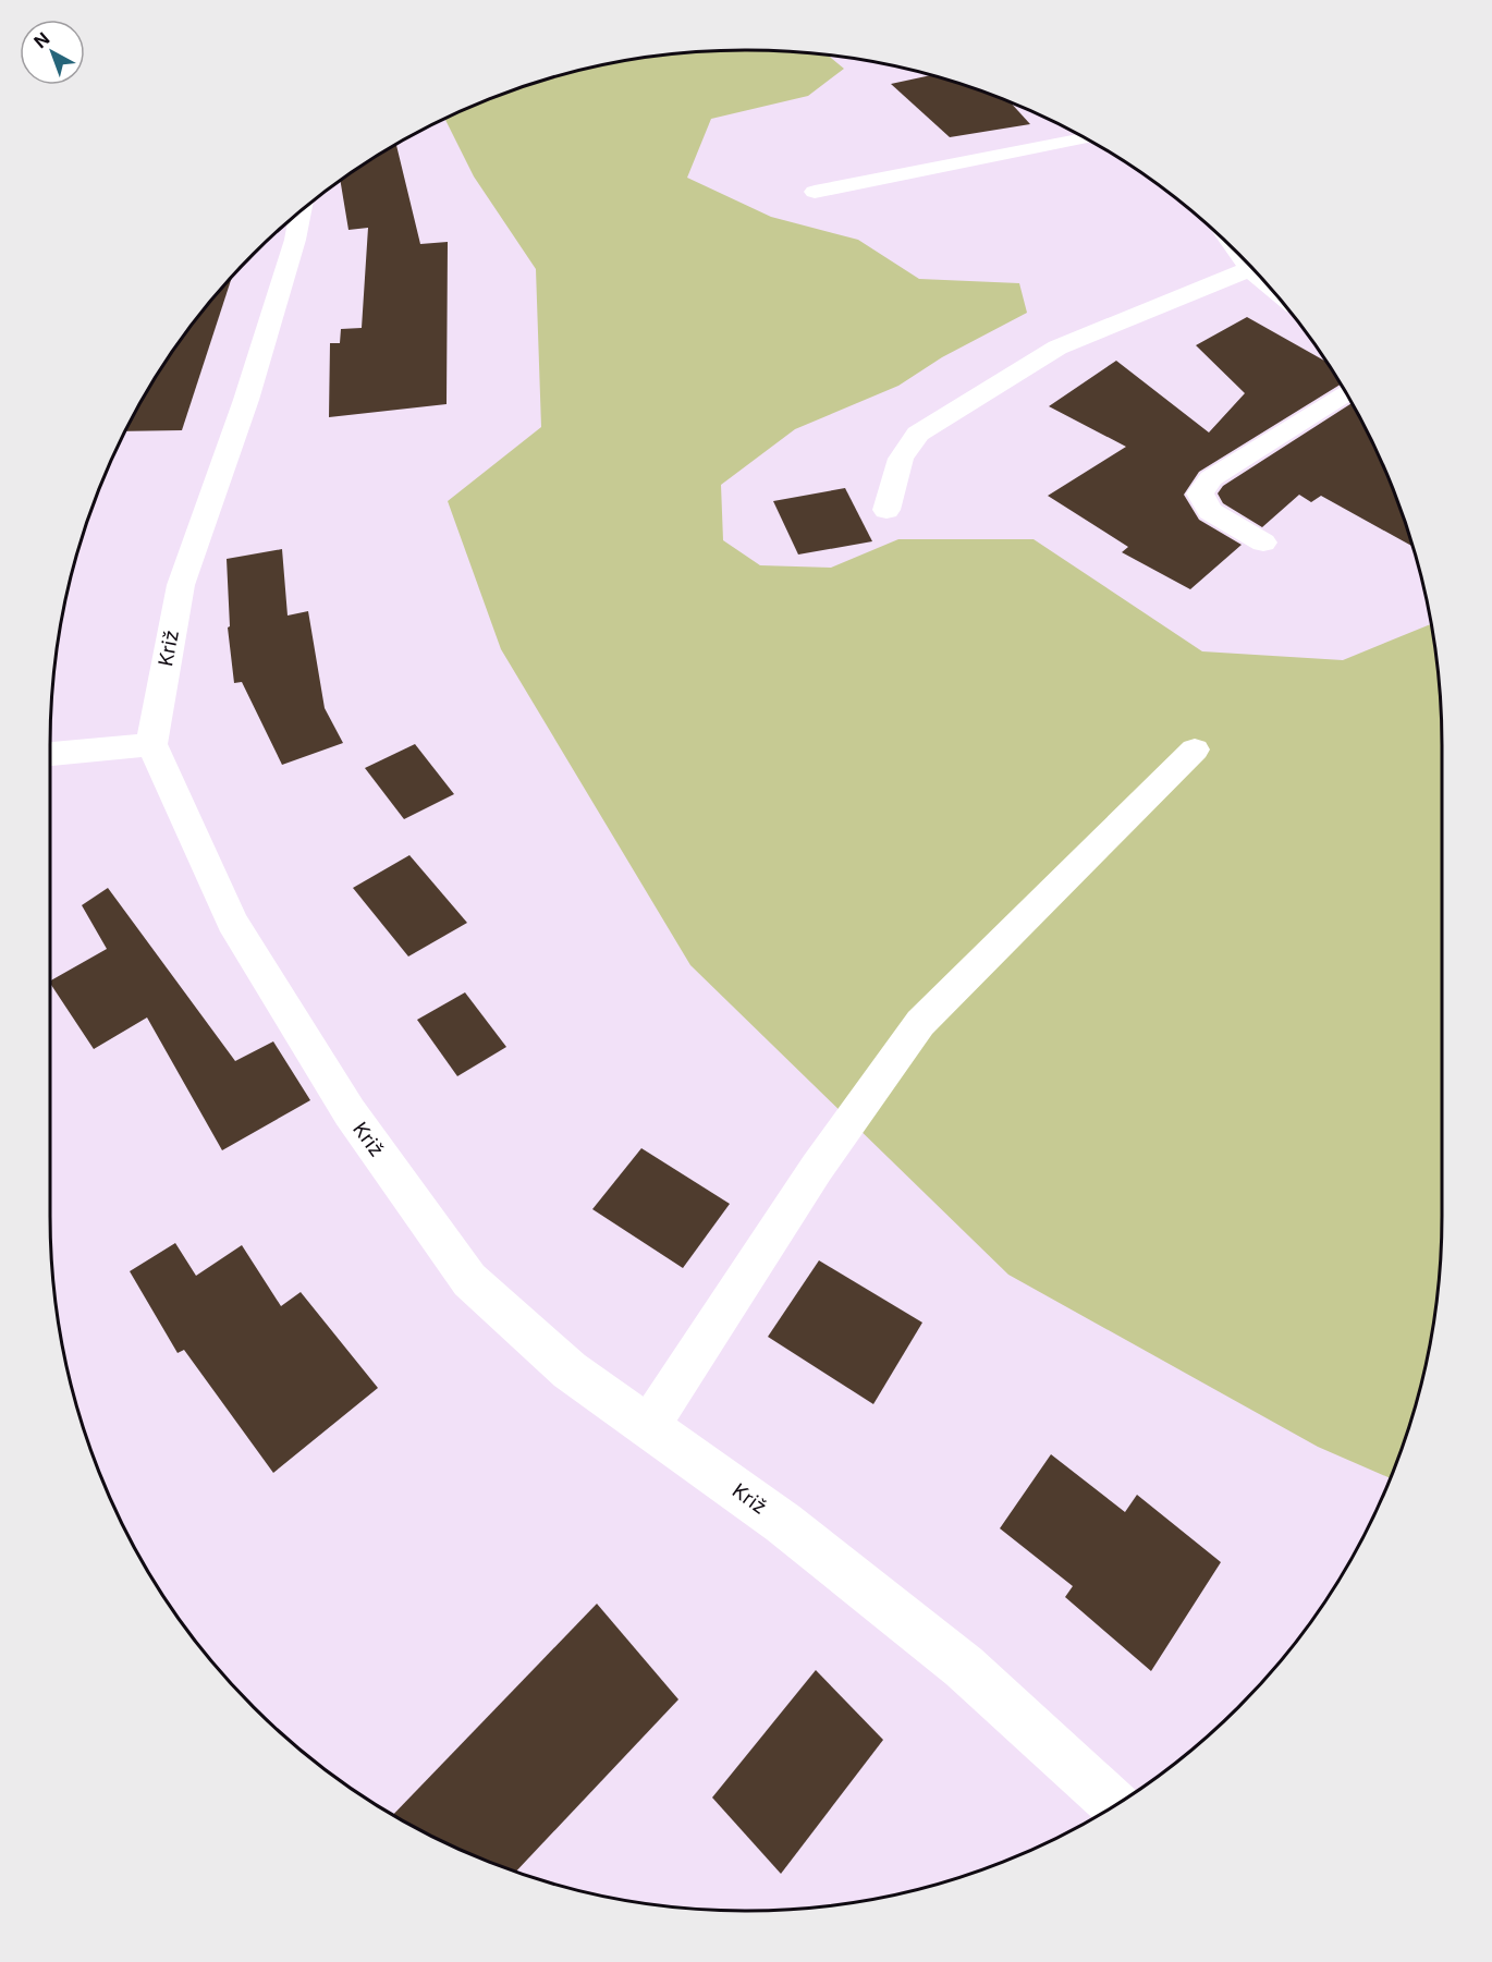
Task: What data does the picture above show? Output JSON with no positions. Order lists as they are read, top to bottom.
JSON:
{
  "streets": {
    "street": ["Križ"]
  },
  "north": "top left"
}
